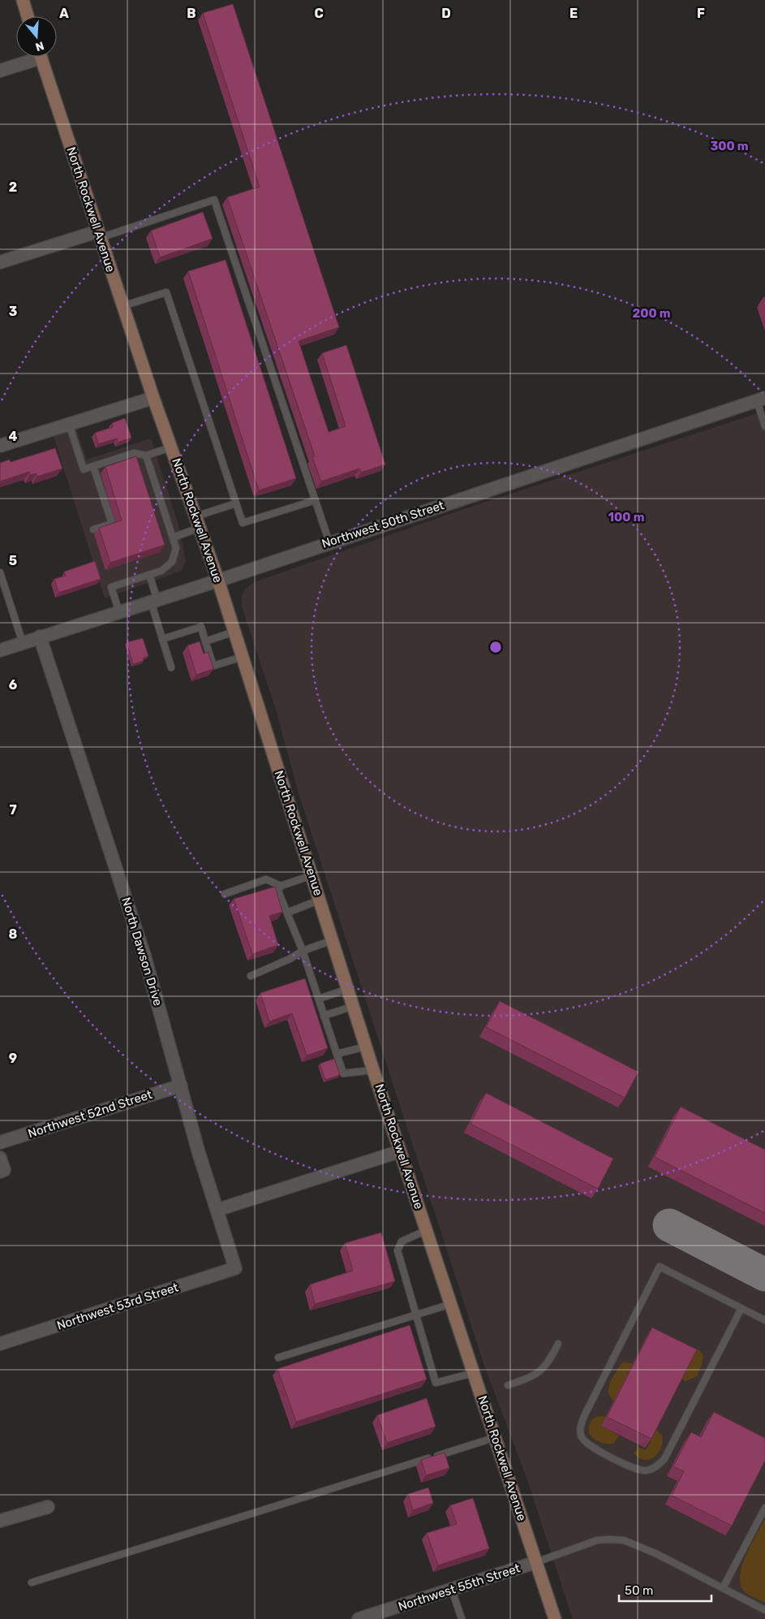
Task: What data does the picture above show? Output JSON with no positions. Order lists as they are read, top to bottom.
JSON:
{
  "streets": {
    "main road": ["North Rockwell Avenue"],
    "street": [
      "Northwest 50th Street",
      "North Dawson Drive",
      "Northwest 52nd Street",
      "Northwest 53rd Street",
      "Northwest 55th Street"
    ]
  },
  "crossings": [
    ["North Rockwell Avenue", "Northwest 50th Street"],
    ["North Rockwell Avenue", "Northwest 55th Street"],
    ["Northwest 50th Street", "North Dawson Drive"],
    ["North Dawson Drive", "Northwest 52nd Street"],
    ["North Dawson Drive", "Northwest 53rd Street"]
  ],
  "scale_bar": "50 m",
  "north": "bottom",
  "grid": {
    "columns": [
      "A",
      "B",
      "C",
      "D",
      "E",
      "F"
    ],
    "rows": [
      "2",
      "3",
      "4",
      "5",
      "6",
      "7",
      "8",
      "9"
    ]
  },
  "rings": ["300 m", "200 m", "100 m"]
}
